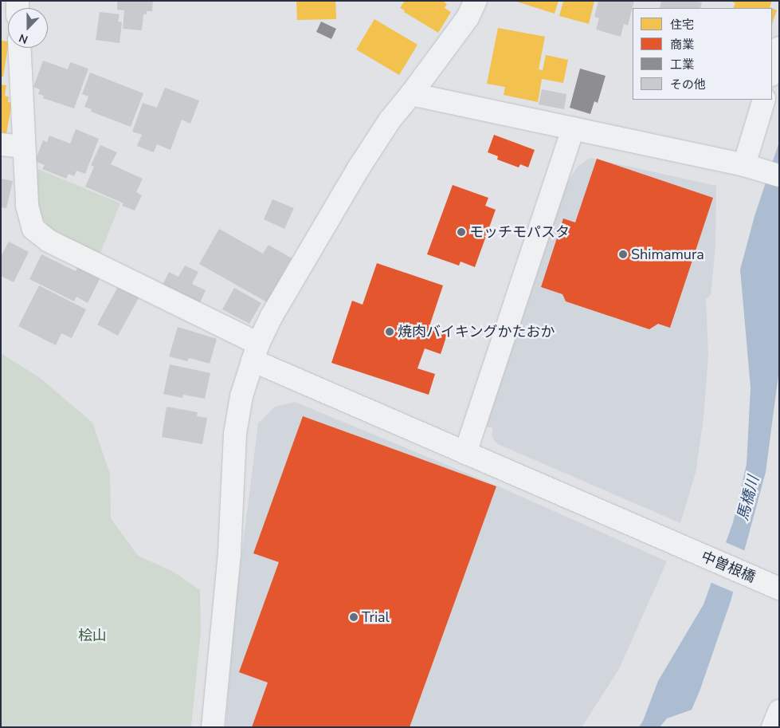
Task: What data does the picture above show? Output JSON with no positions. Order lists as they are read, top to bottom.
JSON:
{
  "streets": {
    "street": ["中曽根橋"]
  },
  "water": ["馬橋川"],
  "parks": ["桧山"],
  "places": [
    "モッチモパスタ",
    "Shimamura",
    "焼肉バイキングかたおか",
    "Trial"
  ],
  "legend": [
    "住宅",
    "商業",
    "工業",
    "その他"
  ],
  "north": "bottom"
}
